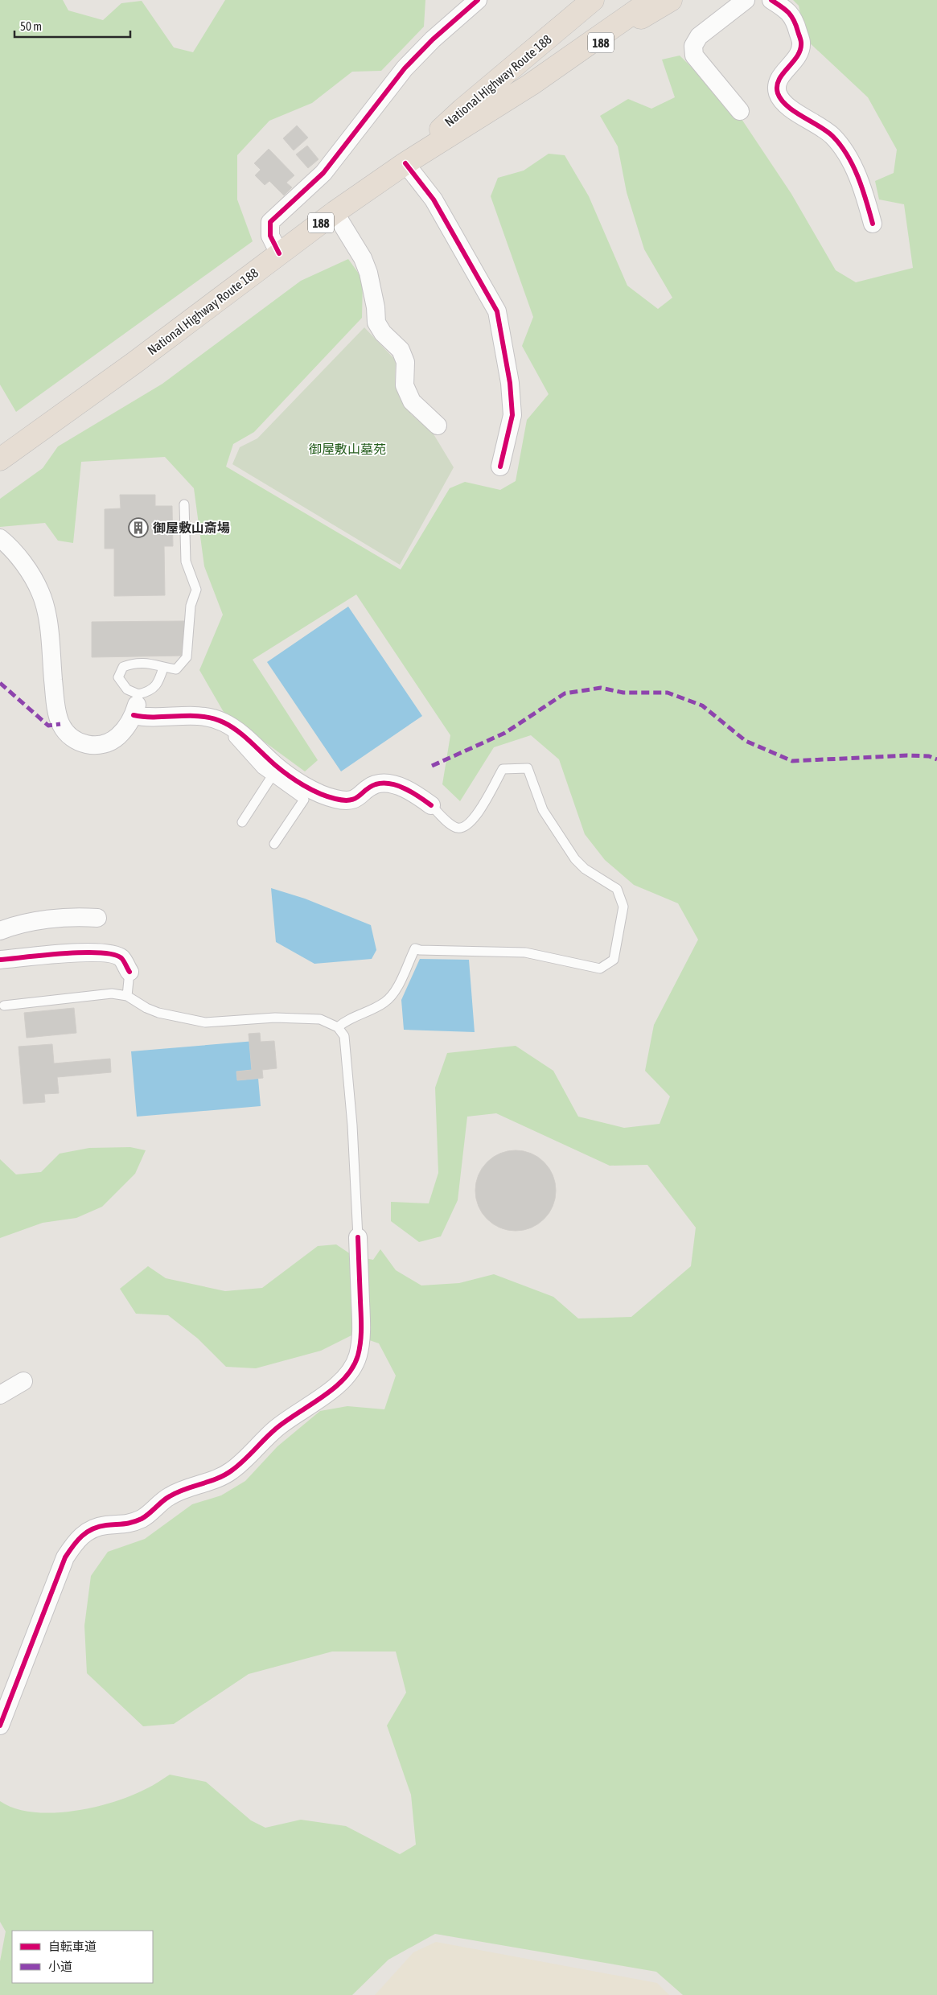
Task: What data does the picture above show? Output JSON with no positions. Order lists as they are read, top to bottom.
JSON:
{
  "streets": {
    "highway": ["188", "National Highway Route 188"]
  },
  "parks": ["御屋敷山墓苑"],
  "places": {
    "building": ["御屋敷山斎場"]
  },
  "legend": ["自転車道", "小道"],
  "scale_bar": "50 m"
}
